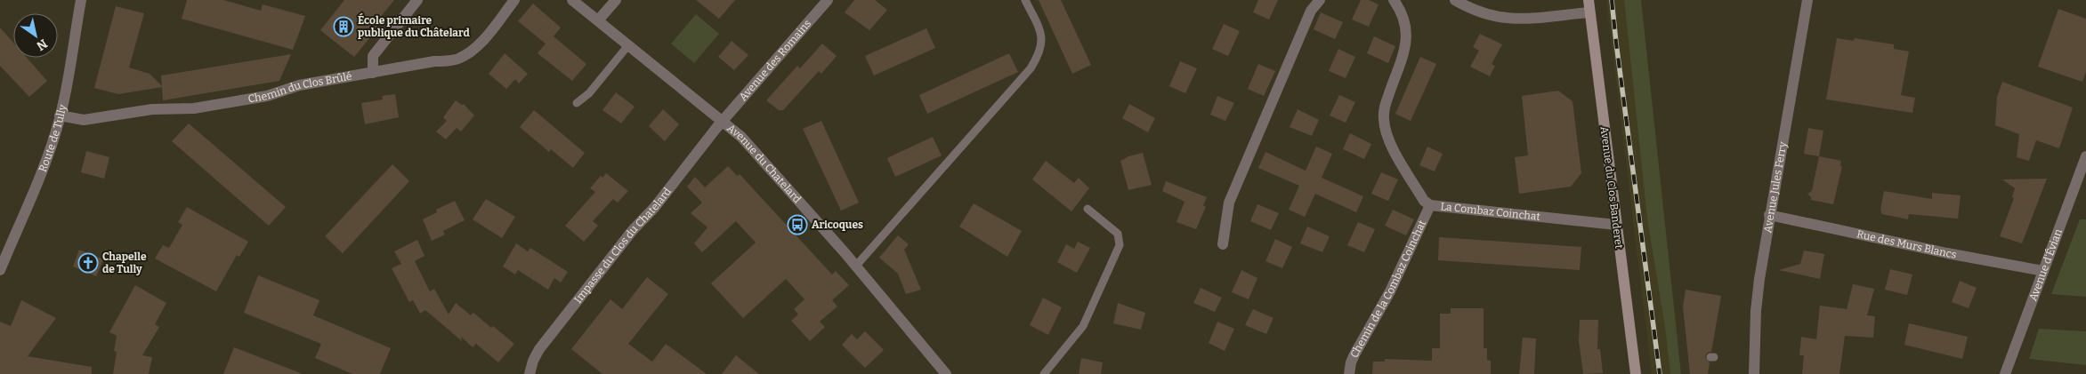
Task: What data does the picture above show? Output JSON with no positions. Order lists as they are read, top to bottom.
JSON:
{
  "streets": {
    "main road": ["Avenue du Clos Banderet"],
    "street": [
      "Avenue des Romains",
      "Chemin du Clos Brûlé",
      "Route de Tully",
      "Avenue du Chatelard",
      "Avenue Jules Ferry",
      "La Combaz Coinchat",
      "Rue des Murs Blancs",
      "Impasse du Clos du Chatelard",
      "Avenue d'Évian",
      "Chemin de la Combaz Coinchat"
    ]
  },
  "crossings": [
    ["Avenue des Romains", "Avenue du Chatelard"],
    ["Avenue des Romains", "Impasse du Clos du Chatelard"],
    ["Chemin du Clos Brûlé", "Route de Tully"],
    ["Avenue du Chatelard", "Impasse du Clos du Chatelard"],
    ["Avenue Jules Ferry", "Rue des Murs Blancs"],
    ["Avenue du Clos Banderet", "La Combaz Coinchat"],
    ["La Combaz Coinchat", "Chemin de la Combaz Coinchat"],
    ["Rue des Murs Blancs", "Avenue d'Évian"]
  ],
  "places": {
    "building": ["École primaire publique du Châtelard"],
    "bus stop": ["Aricoques"],
    "church": ["Chapelle de Tully"]
  },
  "north": "bottom right"
}
